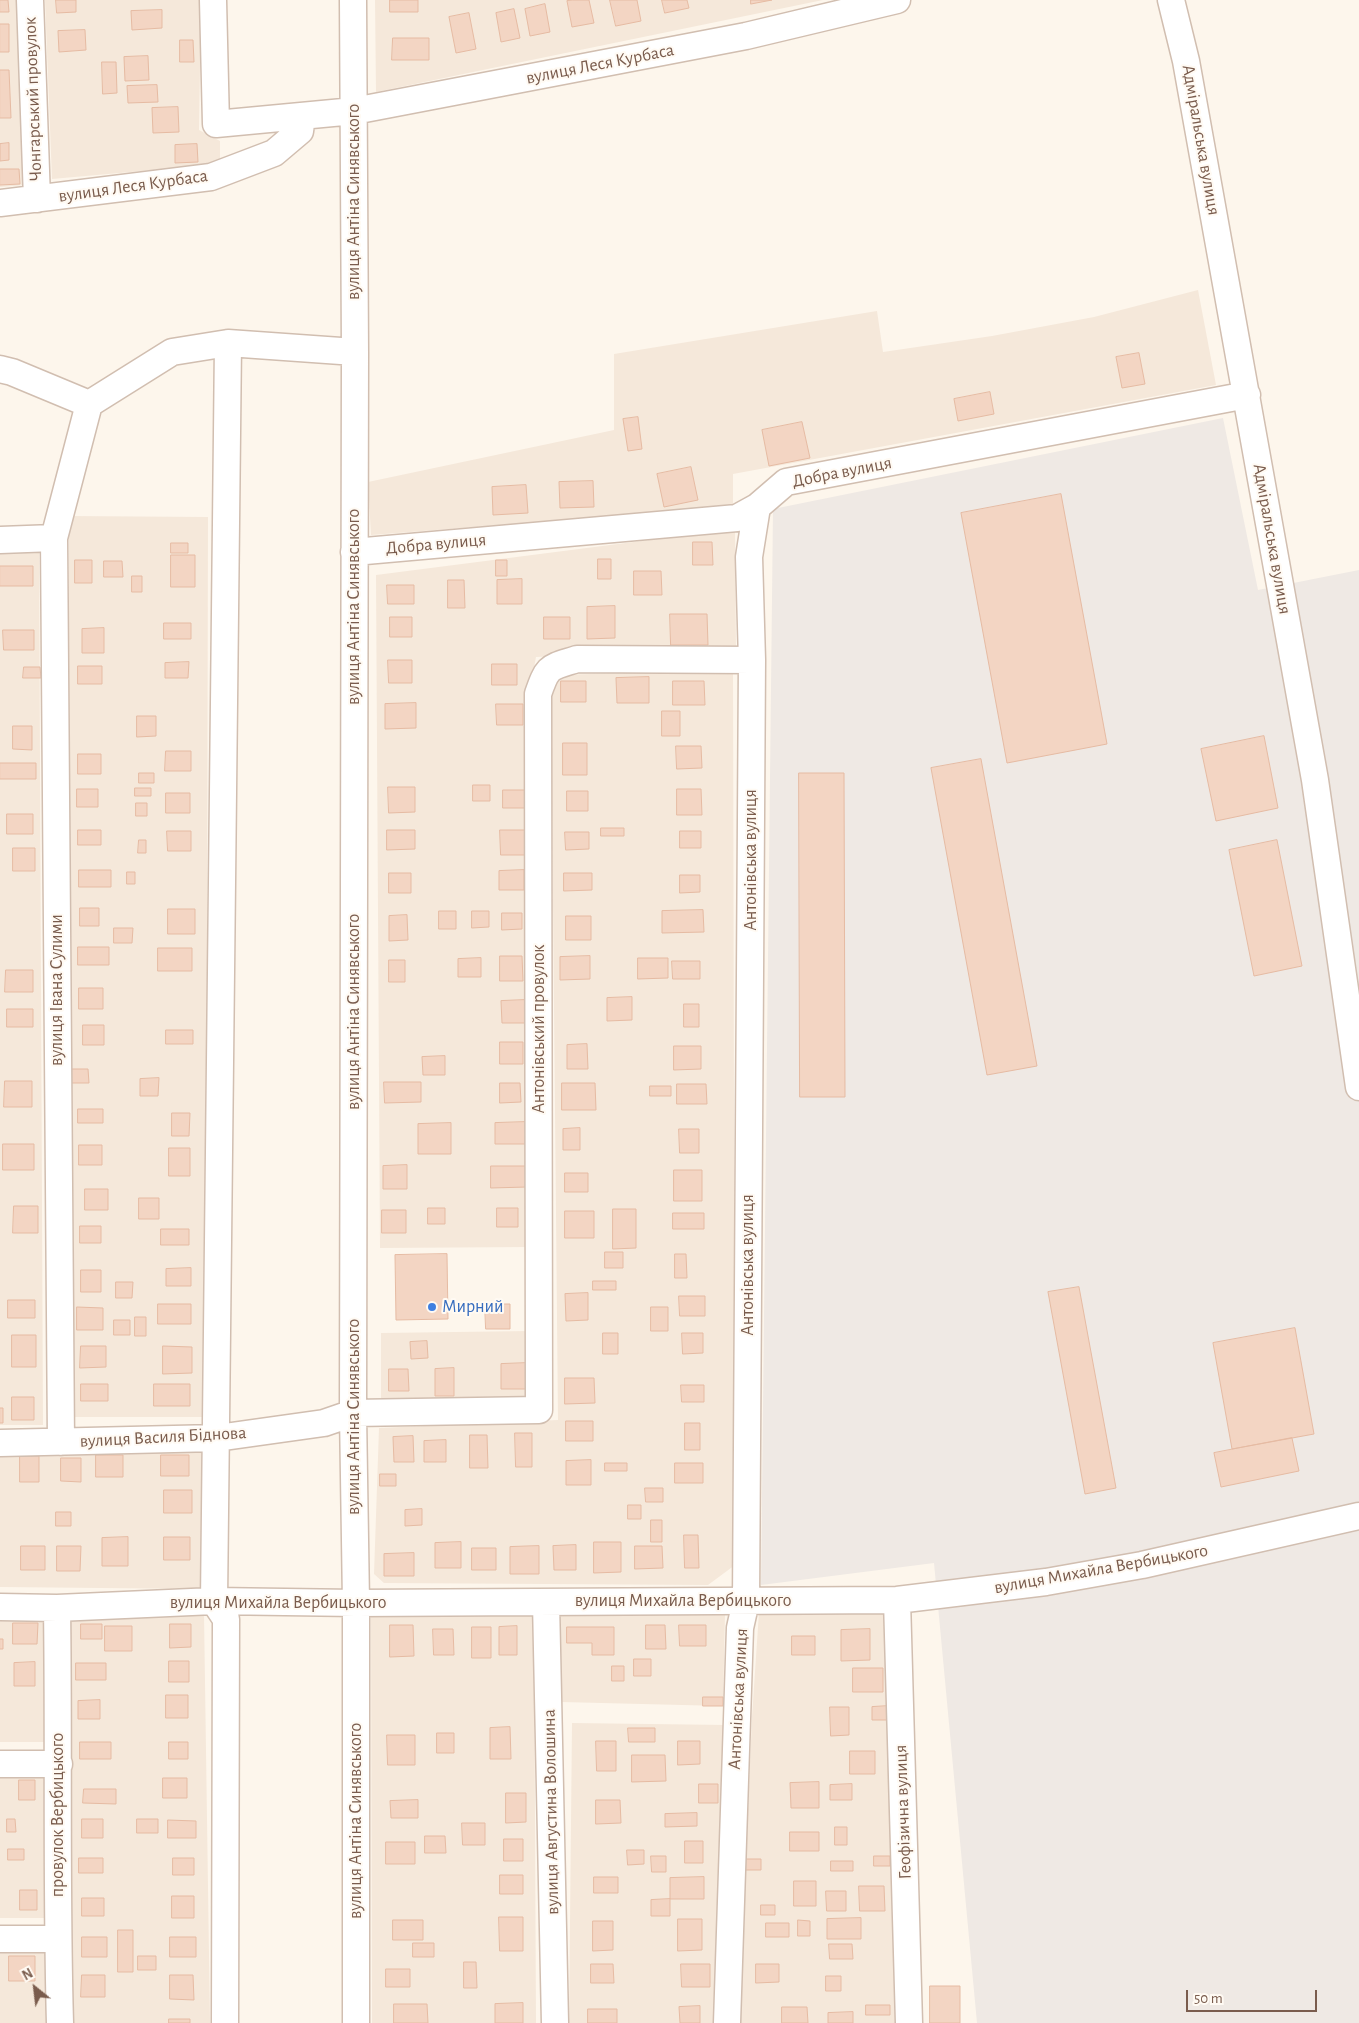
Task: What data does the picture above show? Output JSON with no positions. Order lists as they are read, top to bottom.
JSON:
{
  "streets": {
    "street": [
      "вулиця Леся Курбаса",
      "Чонгарський провулок",
      "Адміральська вулиця",
      "вулиця Антіна Синявського",
      "Добра вулиця",
      "Антонівська вулиця",
      "вулиця Івана Сулими",
      "Антонівський провулок",
      "вулиця Василя Біднова",
      "вулиця Михайла Вербицького",
      "вулиця Августина Волошина",
      "Геофізична вулиця",
      "провулок Вербицького"
    ]
  },
  "crossings": [
    ["вулиця Леся Курбаса", "Чонгарський провулок"],
    ["вулиця Леся Курбаса", "вулиця Антіна Синявського"],
    ["Адміральська вулиця", "Добра вулиця"],
    ["вулиця Антіна Синявського", "Добра вулиця"],
    ["вулиця Антіна Синявського", "Антонівський провулок"],
    ["вулиця Антіна Синявського", "вулиця Василя Біднова"],
    ["вулиця Антіна Синявського", "вулиця Михайла Вербицького"],
    ["Добра вулиця", "Антонівська вулиця"],
    ["Антонівська вулиця", "Антонівський провулок"],
    ["Антонівська вулиця", "вулиця Михайла Вербицького"],
    ["вулиця Івана Сулими", "вулиця Василя Біднова"],
    ["Антонівський провулок", "вулиця Василя Біднова"],
    ["вулиця Михайла Вербицького", "вулиця Августина Волошина"],
    ["вулиця Михайла Вербицького", "Геофізична вулиця"],
    ["вулиця Михайла Вербицького", "провулок Вербицького"]
  ],
  "places": ["Мирний"],
  "scale_bar": "50 m",
  "north": "top left"
}
